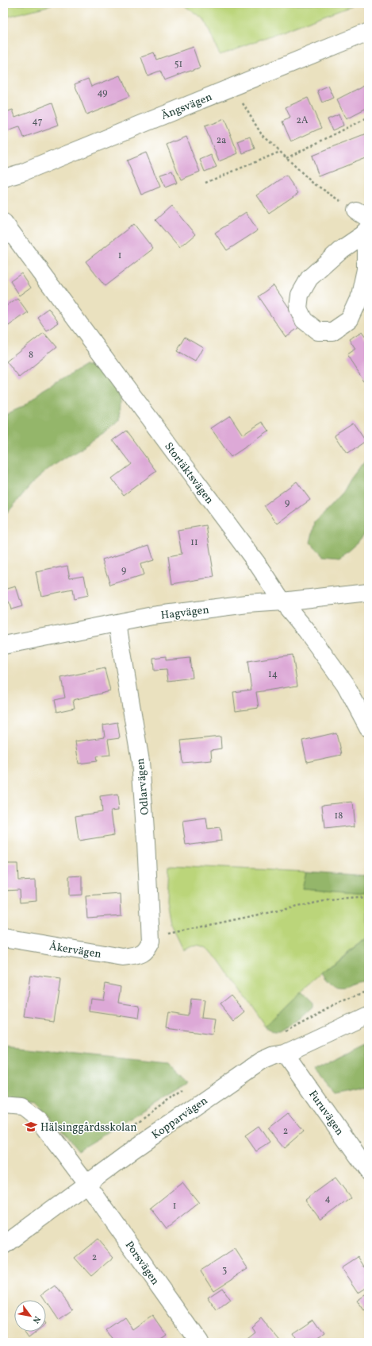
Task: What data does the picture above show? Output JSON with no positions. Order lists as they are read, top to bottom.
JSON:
{
  "streets": {
    "street": [
      "Ängsvägen",
      "Stortäktsvägen",
      "Hagvägen",
      "Odlarvägen",
      "Åkervägen",
      "Furuvägen",
      "Kopparvägen",
      "Porsvägen"
    ]
  },
  "crossings": [
    ["Stortäktsvägen", "Hagvägen"],
    ["Hagvägen", "Odlarvägen"],
    ["Odlarvägen", "Åkervägen"],
    ["Furuvägen", "Kopparvägen"],
    ["Kopparvägen", "Porsvägen"]
  ],
  "places": {
    "school or university": ["Hälsinggårdsskolan"]
  },
  "house_numbers": [
    "51",
    "49",
    "2A",
    "47",
    "2a",
    "1",
    "8",
    "9",
    "11",
    "9",
    "14",
    "18",
    "2",
    "4",
    "1",
    "2",
    "3"
  ],
  "north": "bottom right"
}
